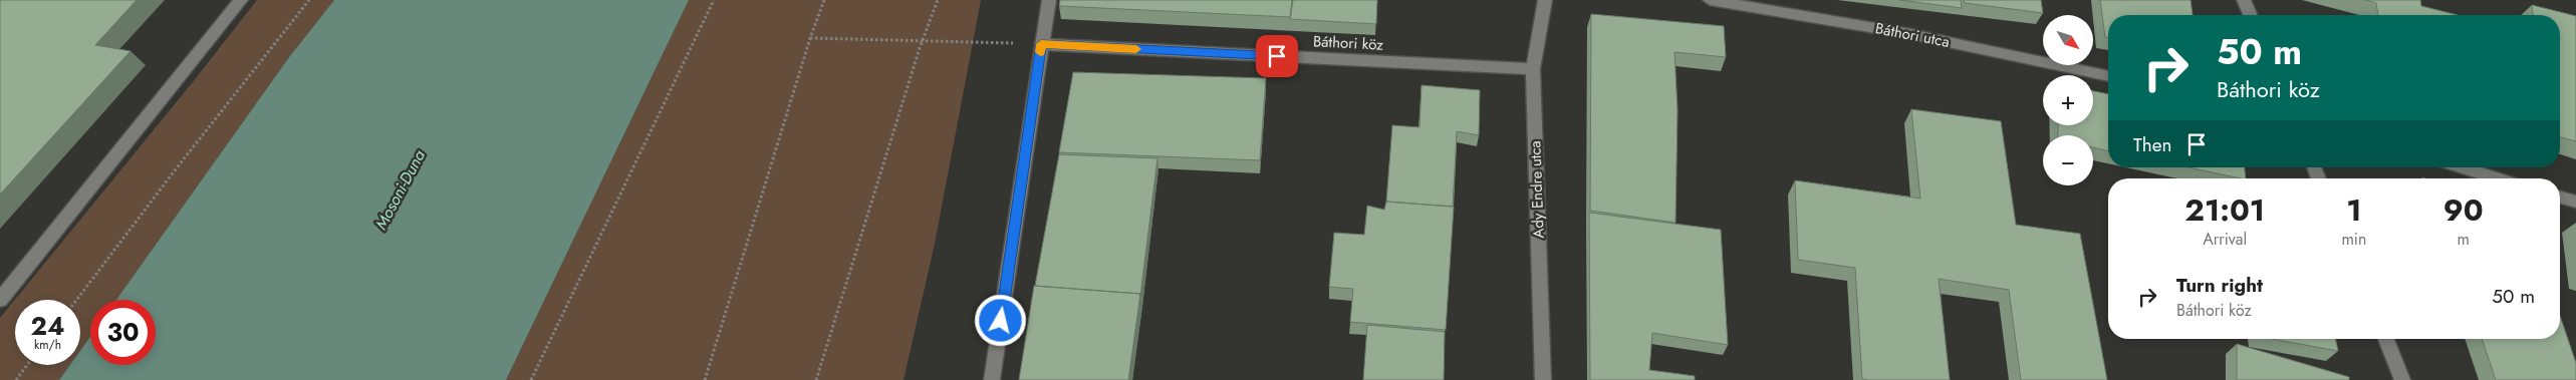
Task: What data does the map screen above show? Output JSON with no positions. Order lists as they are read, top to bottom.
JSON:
{
  "streets": {
    "street": ["Báthori utca", "Báthori köz", "Ady Endre utca"]
  },
  "crossings": [
    ["Báthori köz", "Ady Endre utca"]
  ],
  "water": ["Mosoni-Duna"],
  "north": "bottom right",
  "page": {
    "map_buttons": ["+", "−"],
    "turn": ["50 m", "Báthori köz"],
    "then": "Then",
    "eta": [
      "21:01",
      "Arrival",
      "1",
      "min",
      "90",
      "m"
    ],
    "list": [
      {
        "name": "Turn right",
        "note": "Báthori köz",
        "value": "50 m"
      }
    ],
    "speed": "24 km/h",
    "limit": "30"
  }
}
